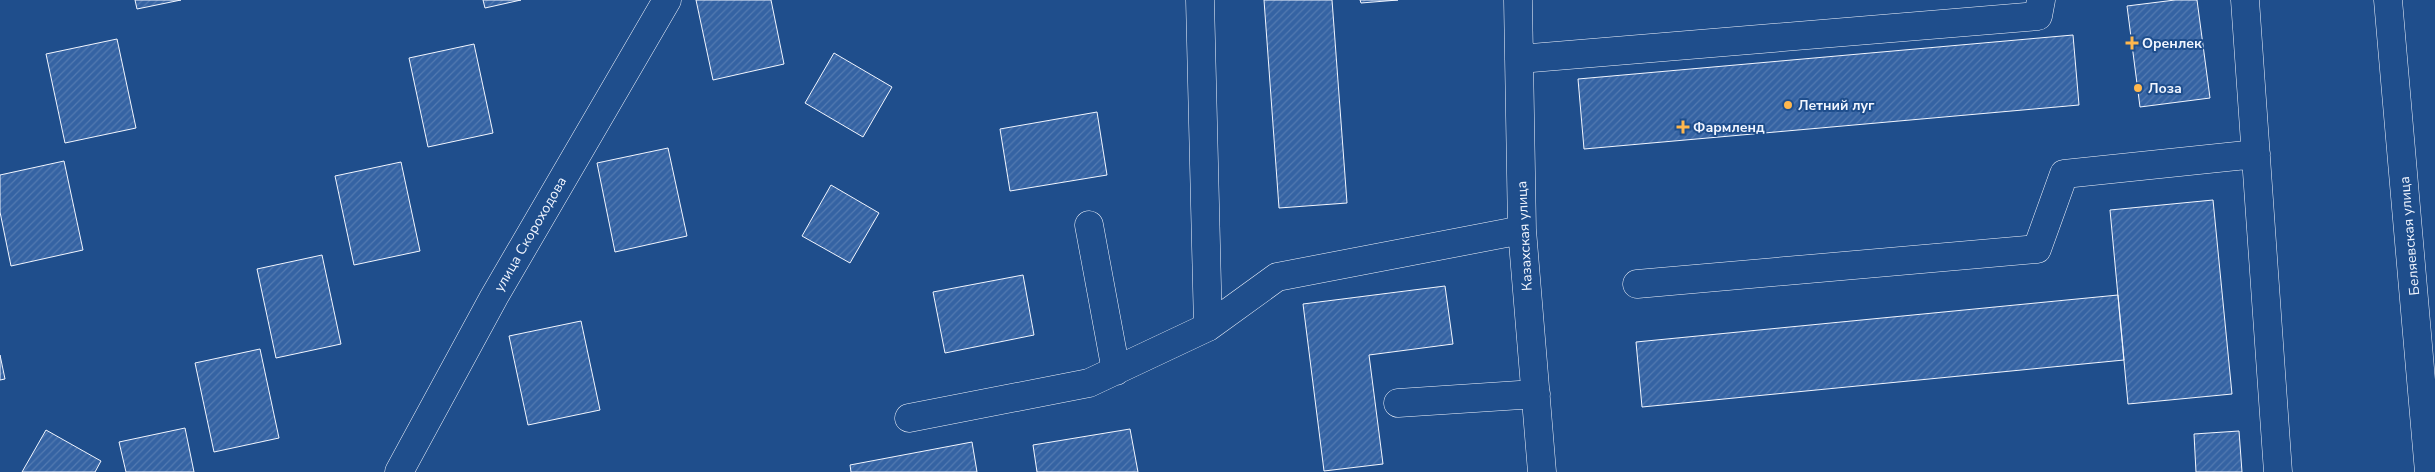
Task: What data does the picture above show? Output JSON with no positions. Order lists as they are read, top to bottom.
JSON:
{
  "streets": {
    "street": ["улица Скороходова", "Казахская улица", "Беляевская улица"]
  },
  "places": {
    "health": ["Оренлек", "Фармленд"],
    "other": ["Лоза", "Летний луг"]
  }
}
